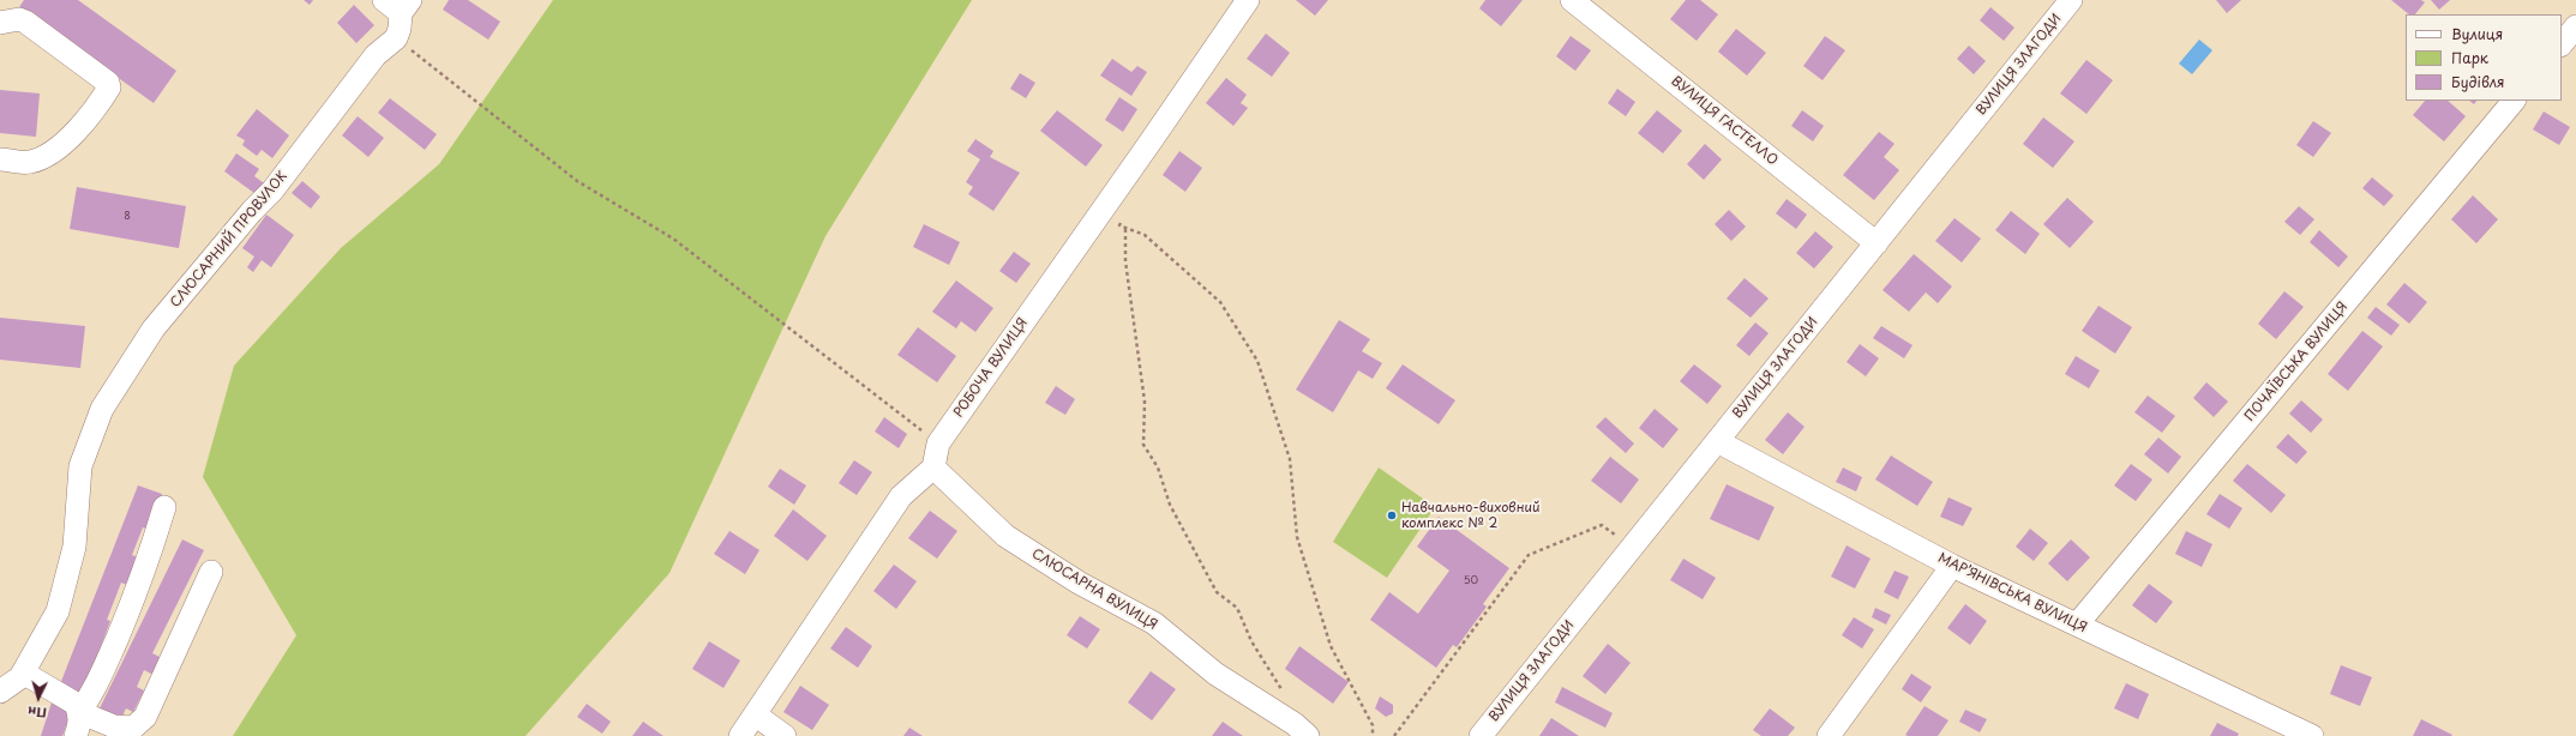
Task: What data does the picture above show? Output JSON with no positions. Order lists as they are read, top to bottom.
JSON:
{
  "streets": {
    "street": [
      "ВУЛИЦЯ ЗЛАГОДИ",
      "ВУЛИЦЯ ГАСТЕЛЛО",
      "СЛЮСАРНИЙ ПРОВУЛОК",
      "ПОЧАЇВСЬКА ВУЛИЦЯ",
      "РОБОЧА ВУЛИЦЯ",
      "СЛЮСАРНА ВУЛИЦЯ",
      "МАР’ЯНІВСЬКА ВУЛИЦЯ"
    ]
  },
  "crossings": [
    ["ВУЛИЦЯ ЗЛАГОДИ", "ВУЛИЦЯ ГАСТЕЛЛО"],
    ["ВУЛИЦЯ ЗЛАГОДИ", "МАР’ЯНІВСЬКА ВУЛИЦЯ"],
    ["ПОЧАЇВСЬКА ВУЛИЦЯ", "МАР’ЯНІВСЬКА ВУЛИЦЯ"],
    ["РОБОЧА ВУЛИЦЯ", "СЛЮСАРНА ВУЛИЦЯ"]
  ],
  "places": ["Навчально-виховний комплекс № 2"],
  "house_numbers": ["8", "50"],
  "legend": ["Вулиця", "Парк", "Будівля"],
  "north": "bottom"
}
